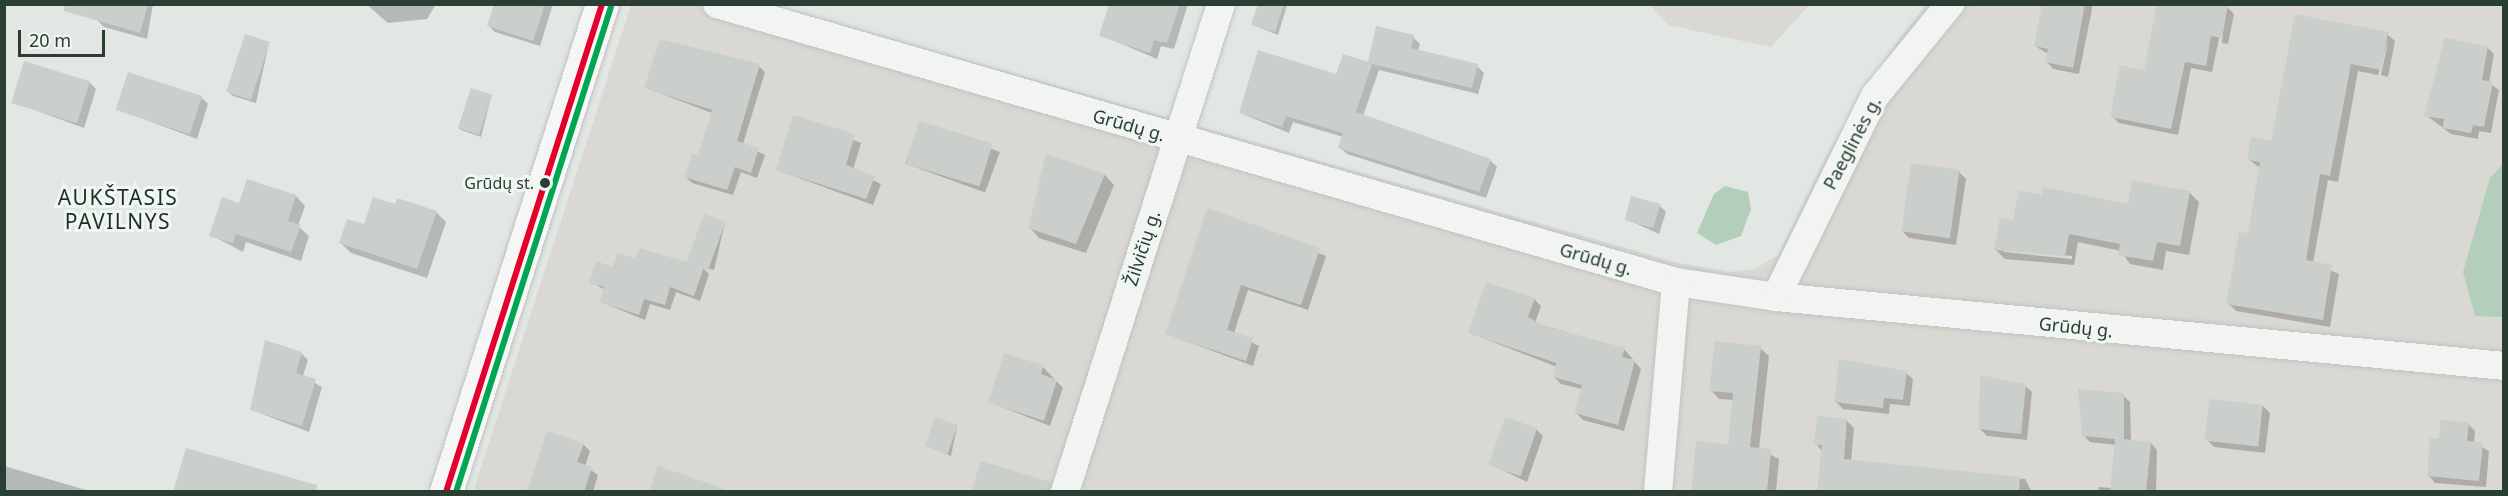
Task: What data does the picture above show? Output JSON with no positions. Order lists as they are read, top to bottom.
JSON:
{
  "streets": {
    "street": ["Grūdų g.", "Paeglinės g.", "Žilvičių g."]
  },
  "crossings": [
    ["Grūdų g.", "Paeglinės g."],
    ["Grūdų g.", "Žilvičių g."]
  ],
  "districts": ["AUKŠTASIS PAVILNYS"],
  "places": ["Grūdų st."],
  "scale_bar": "20 m"
}
